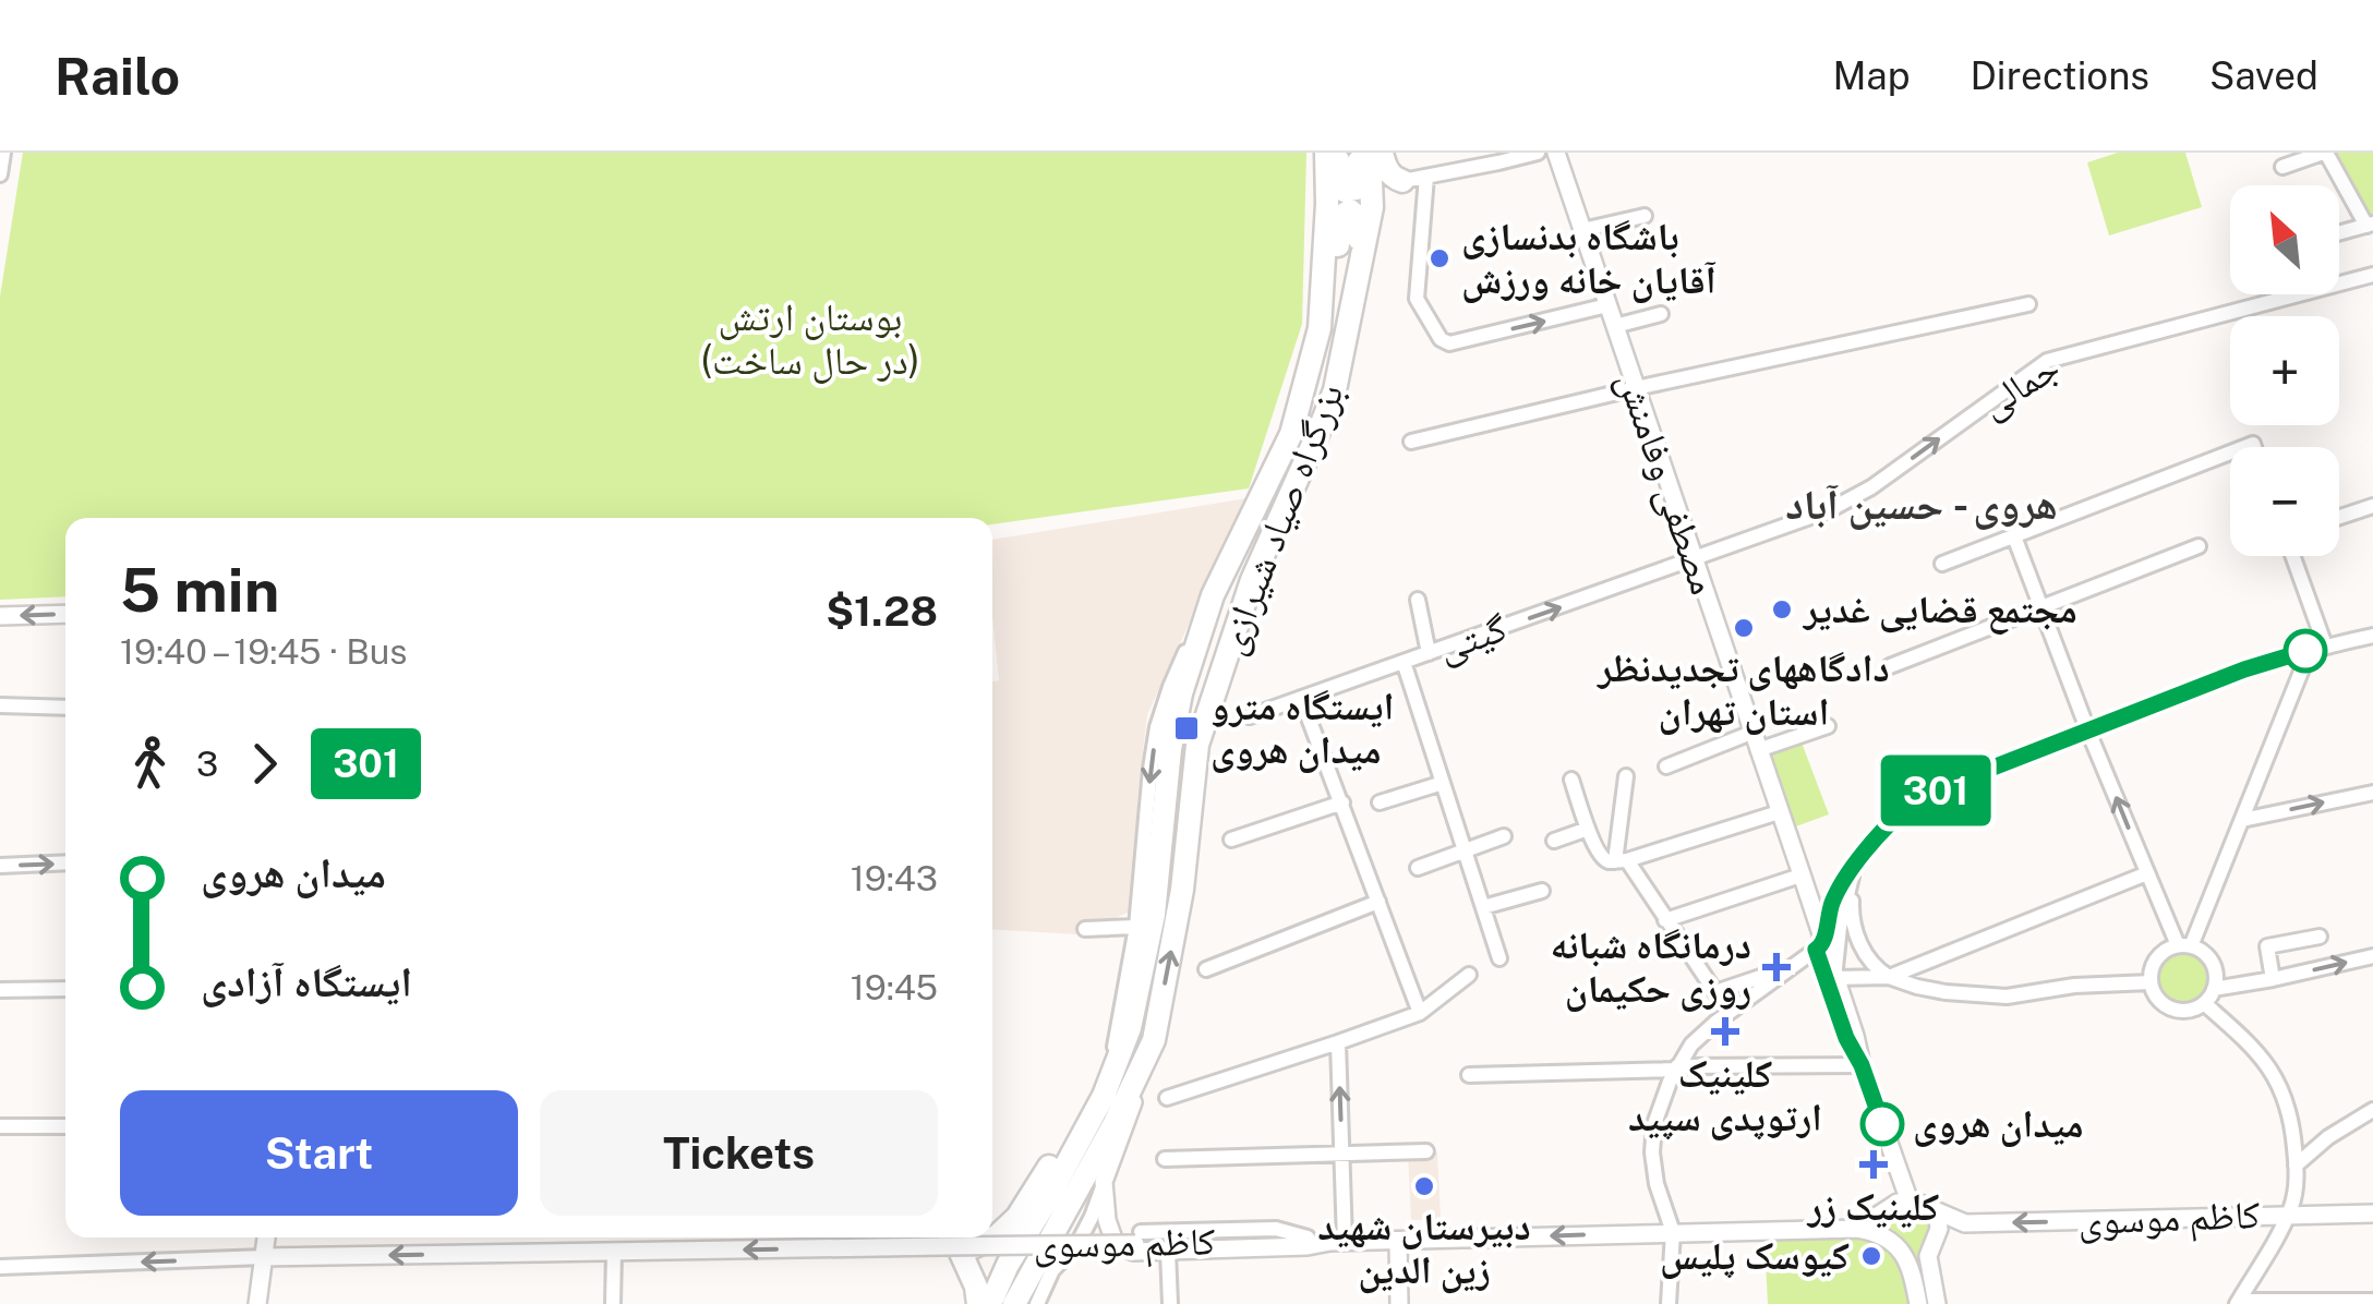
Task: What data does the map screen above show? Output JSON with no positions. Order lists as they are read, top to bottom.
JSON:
{
  "streets": {
    "highway": ["بزرگراه صیاد شیرازی"],
    "main road": ["مصطفی وفامنش", "کاظم موسوی"],
    "street": ["جمالی", "گیتی"]
  },
  "crossings": [
    ["جمالی", "مصطفی وفامنش"],
    ["جمالی", "گیتی"],
    ["مصطفی وفامنش", "گیتی"]
  ],
  "one_way": ["گیتی", "کاظم موسوی"],
  "districts": ["هروی - حسین آباد"],
  "parks": ["بوستان ارتش (در حال ساخت)"],
  "places": {
    "other": [
      "باشگاه بدنسازی آقایان خانه ورزش",
      "مجتمع قضایی غدیر",
      "دادگاههای تجدیدنظر استان تهران",
      "میدان هروی",
      "دبیرستان شهید زین الدین",
      "کیوسک پلیس"
    ],
    "transit": ["ایستگاه مترو میدان هروی"],
    "health": ["درمانگاه شبانه روزی حکیمان", "کلینیک ارتوپدی سپید", "کلینیک زر"]
  },
  "lines": ["bus line 301"],
  "north": "top left",
  "page": {
    "header": "Railo",
    "nav": ["Map", "Directions", "Saved"],
    "on_map": "301",
    "map_buttons": ["+", "−"],
    "heading": ["5 min", "19:40 – 19:45 · Bus", "$1.28"],
    "legs": ["3", "301"],
    "list": [
      {
        "name": "میدان هروی",
        "value": "19:43"
      },
      {
        "name": "ایستگاه آزادی",
        "value": "19:45"
      }
    ],
    "buttons": ["Start", "Tickets"]
  }
}
